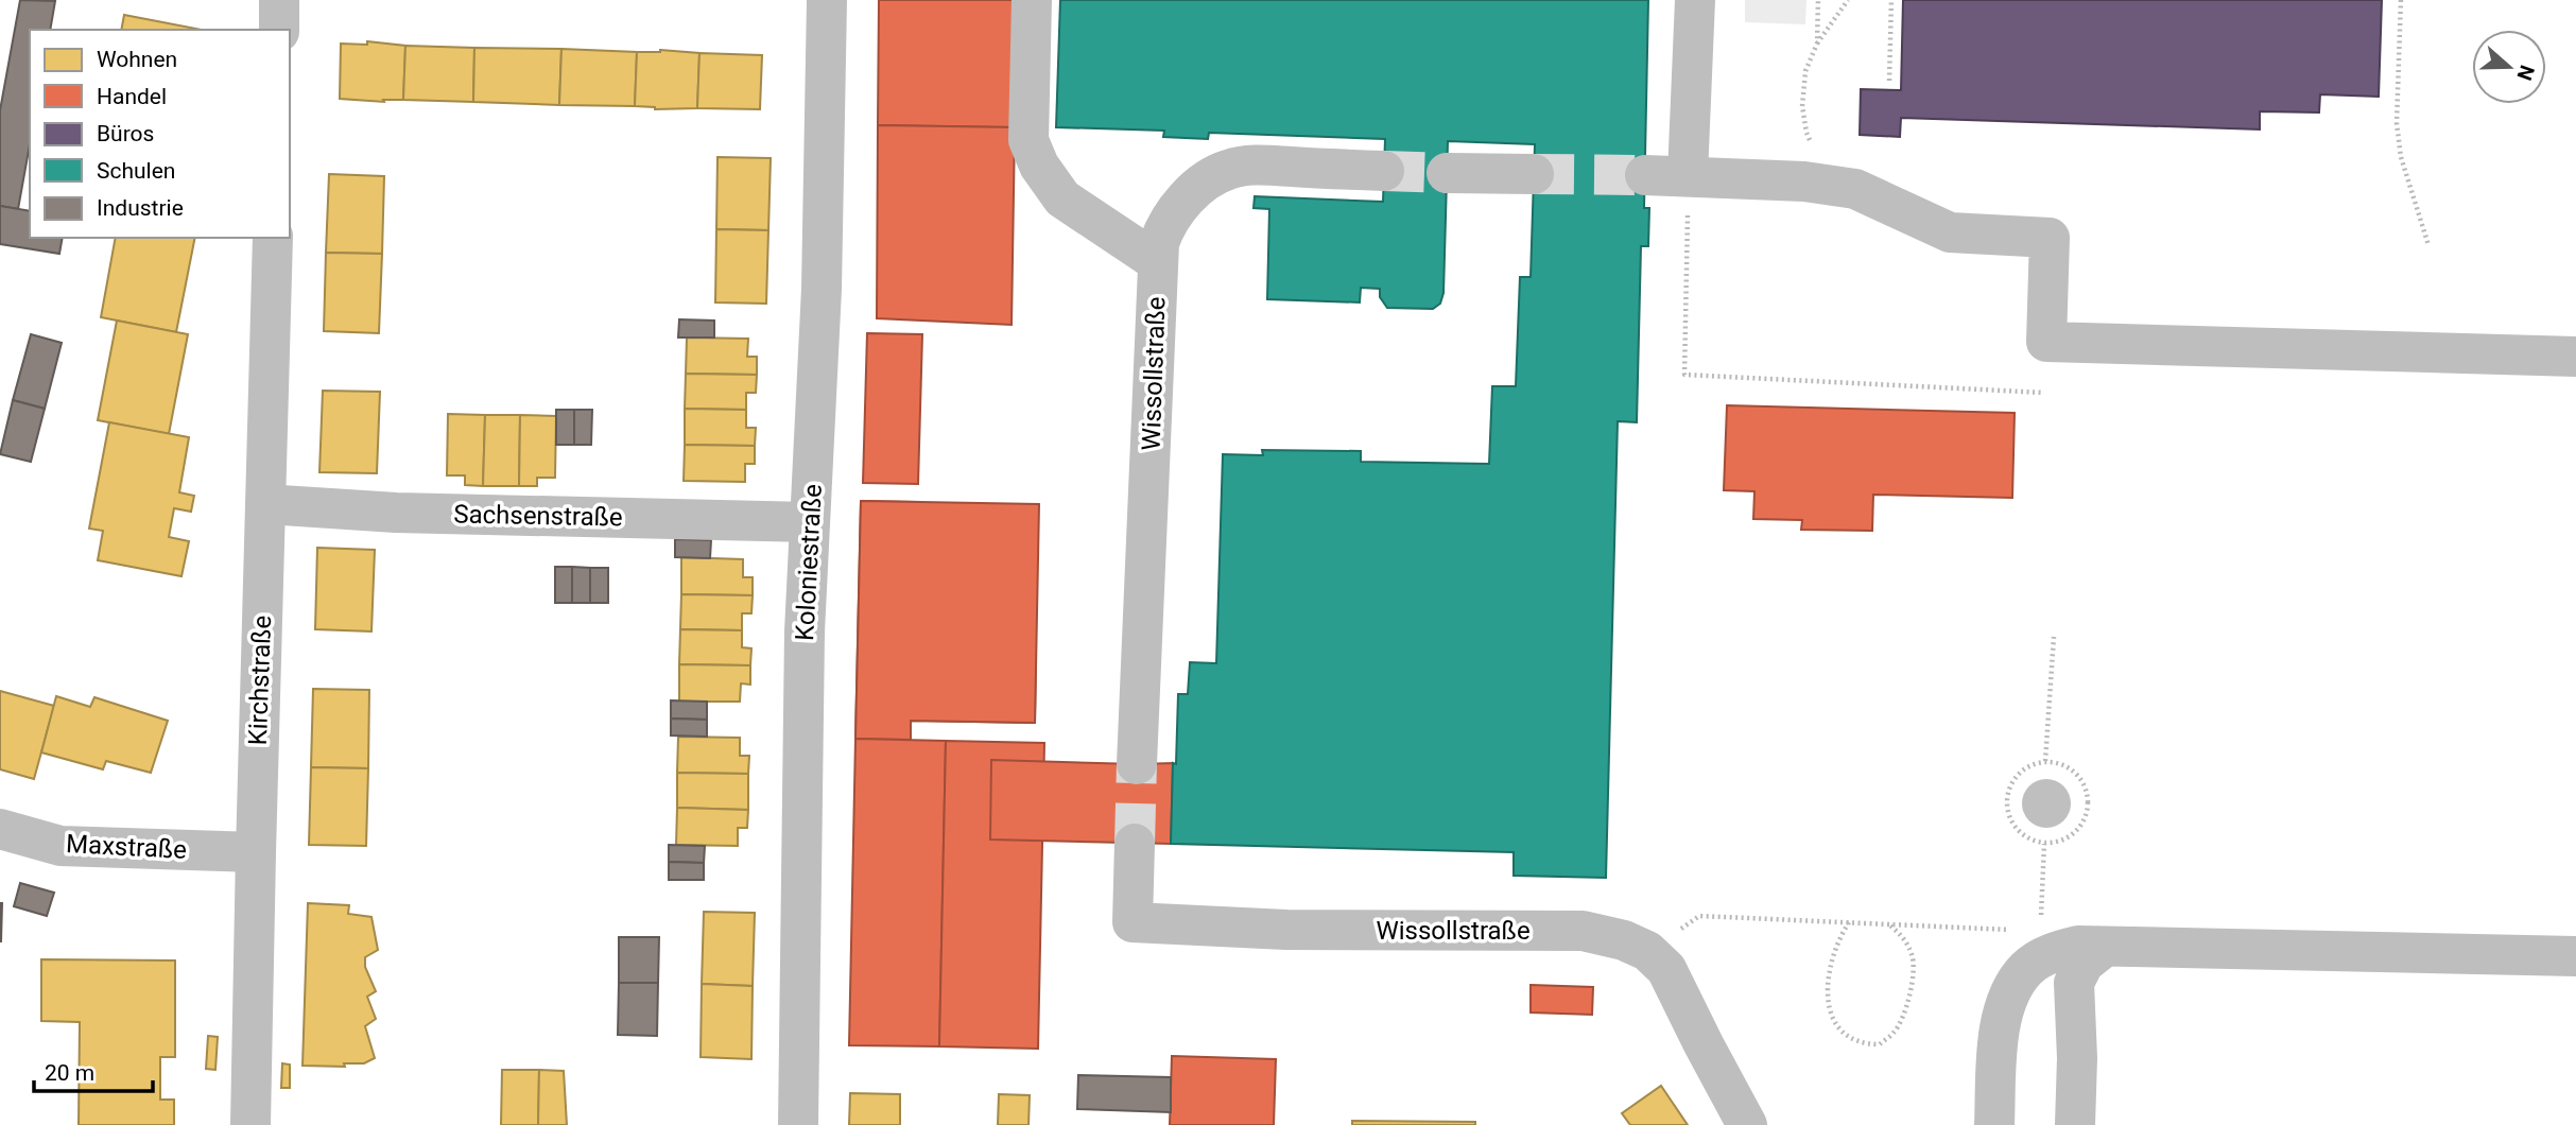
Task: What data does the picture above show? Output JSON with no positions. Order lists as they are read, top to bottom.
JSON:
{
  "streets": {
    "street": [
      "Wissollstraße",
      "Sachsenstraße",
      "Koloniestraße",
      "Kirchstraße",
      "Maxstraße"
    ]
  },
  "crossings": [
    ["Sachsenstraße", "Koloniestraße"],
    ["Sachsenstraße", "Kirchstraße"],
    ["Kirchstraße", "Maxstraße"]
  ],
  "legend": [
    "Wohnen",
    "Handel",
    "Büros",
    "Schulen",
    "Industrie"
  ],
  "scale_bar": "20 m",
  "north": "right"
}
